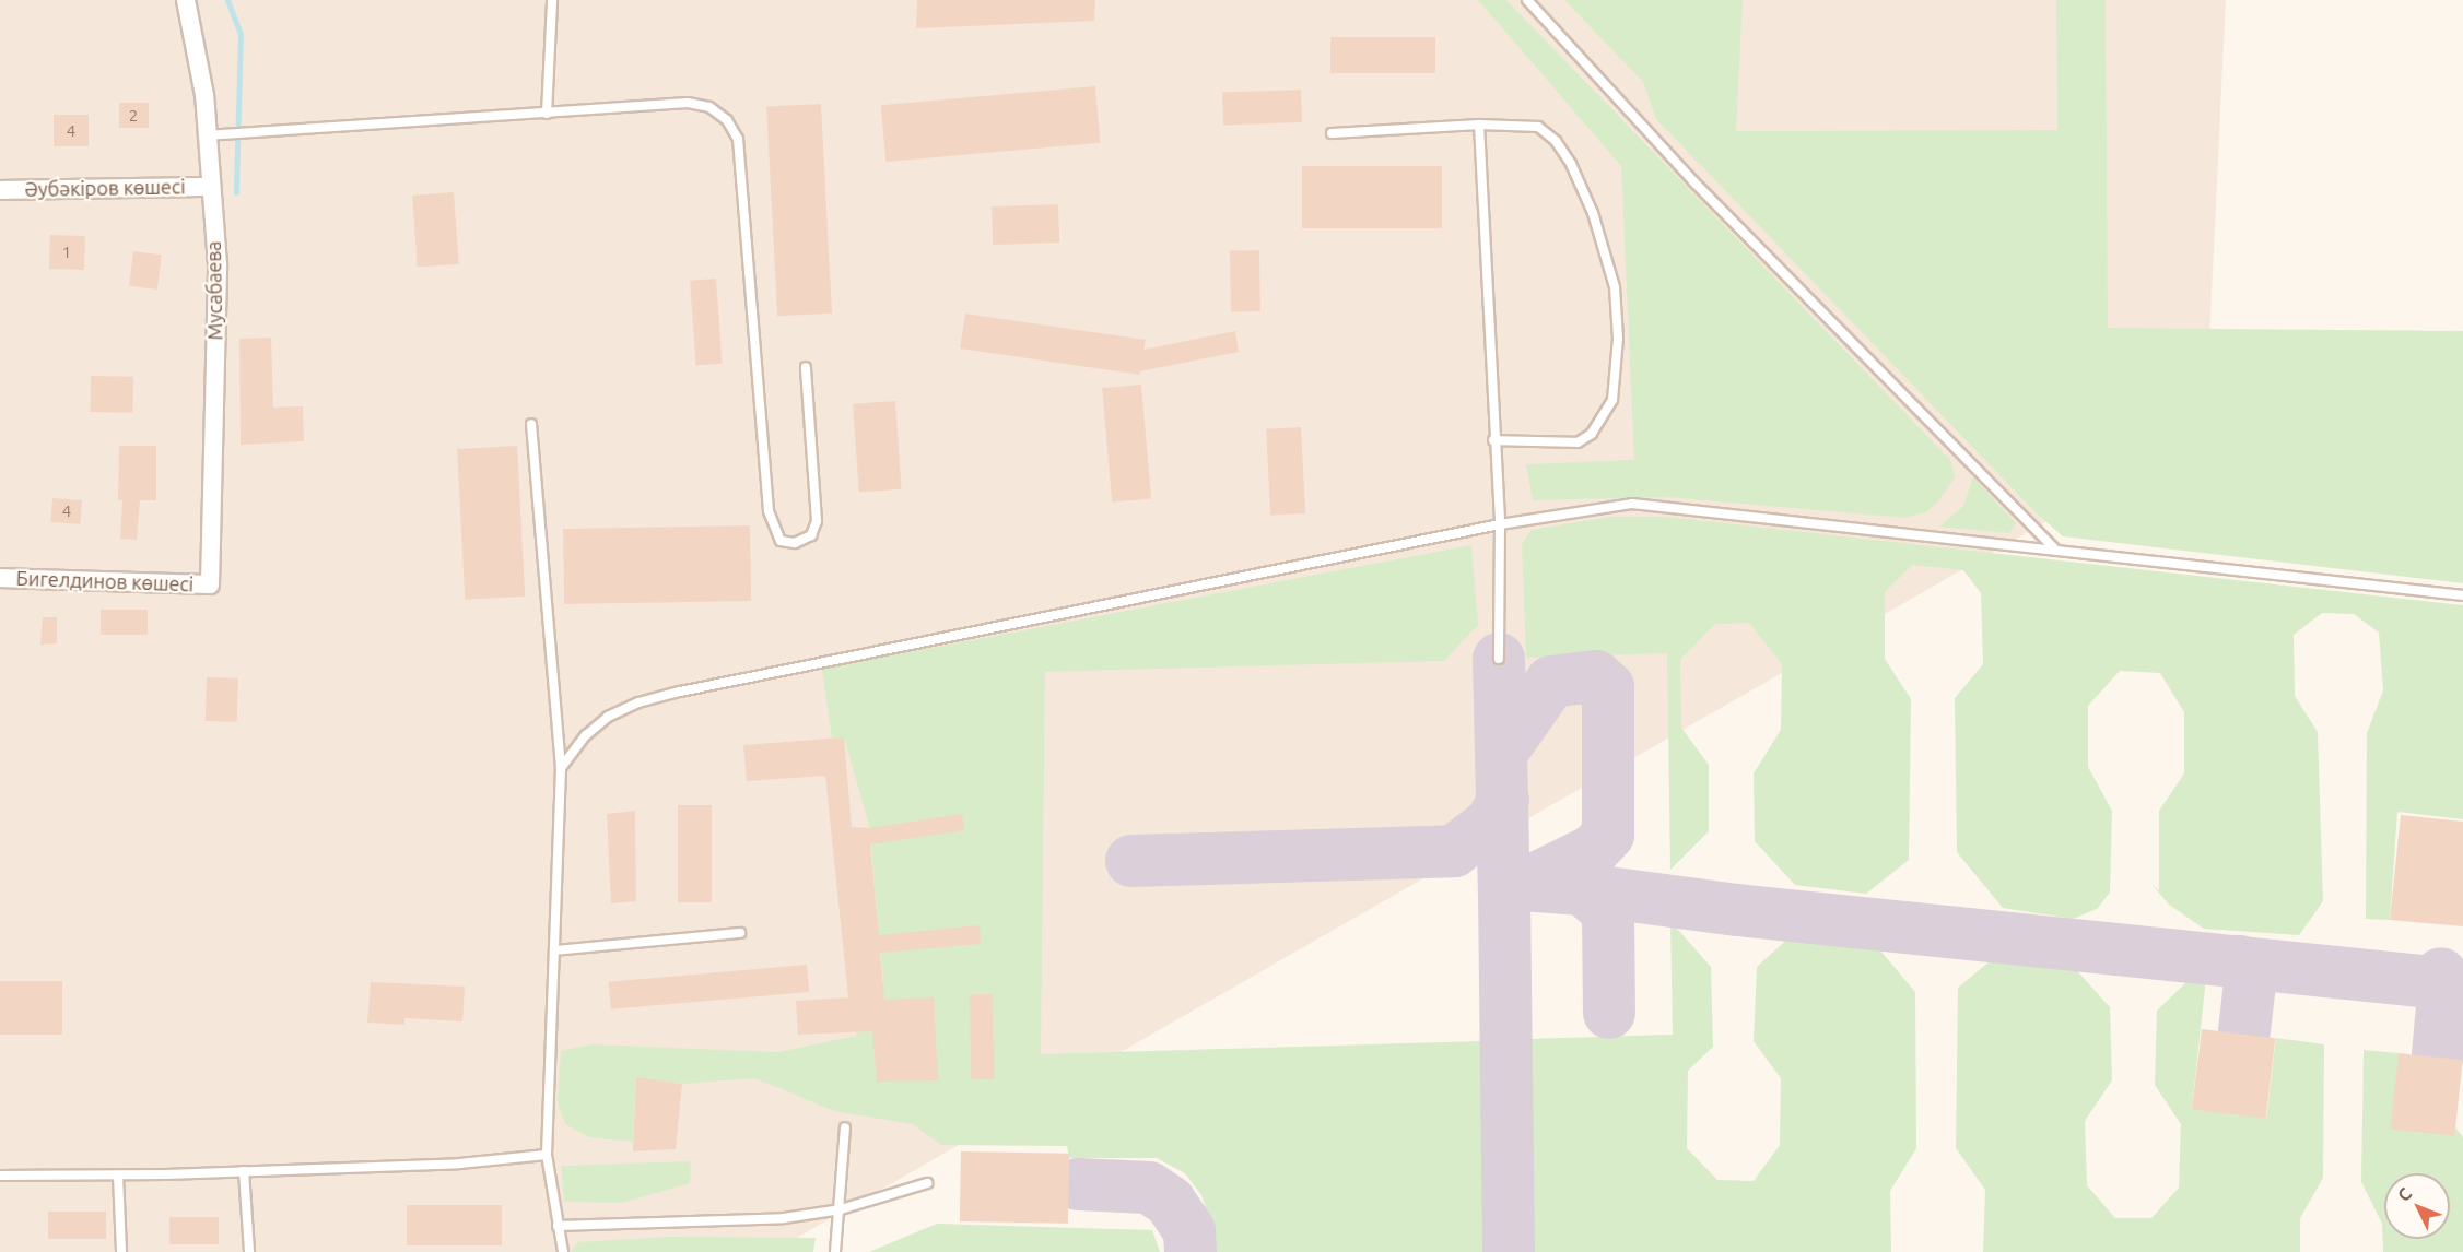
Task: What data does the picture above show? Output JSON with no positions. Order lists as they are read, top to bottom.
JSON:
{
  "streets": {
    "street": ["Әубәкіров көшесі", "Мусабаева", "Бигелдинов көшесі"]
  },
  "crossings": [
    ["Әубәкіров көшесі", "Мусабаева"],
    ["Мусабаева", "Бигелдинов көшесі"]
  ],
  "house_numbers": [
    "2",
    "4",
    "1",
    "4"
  ],
  "north": "top left"
}
